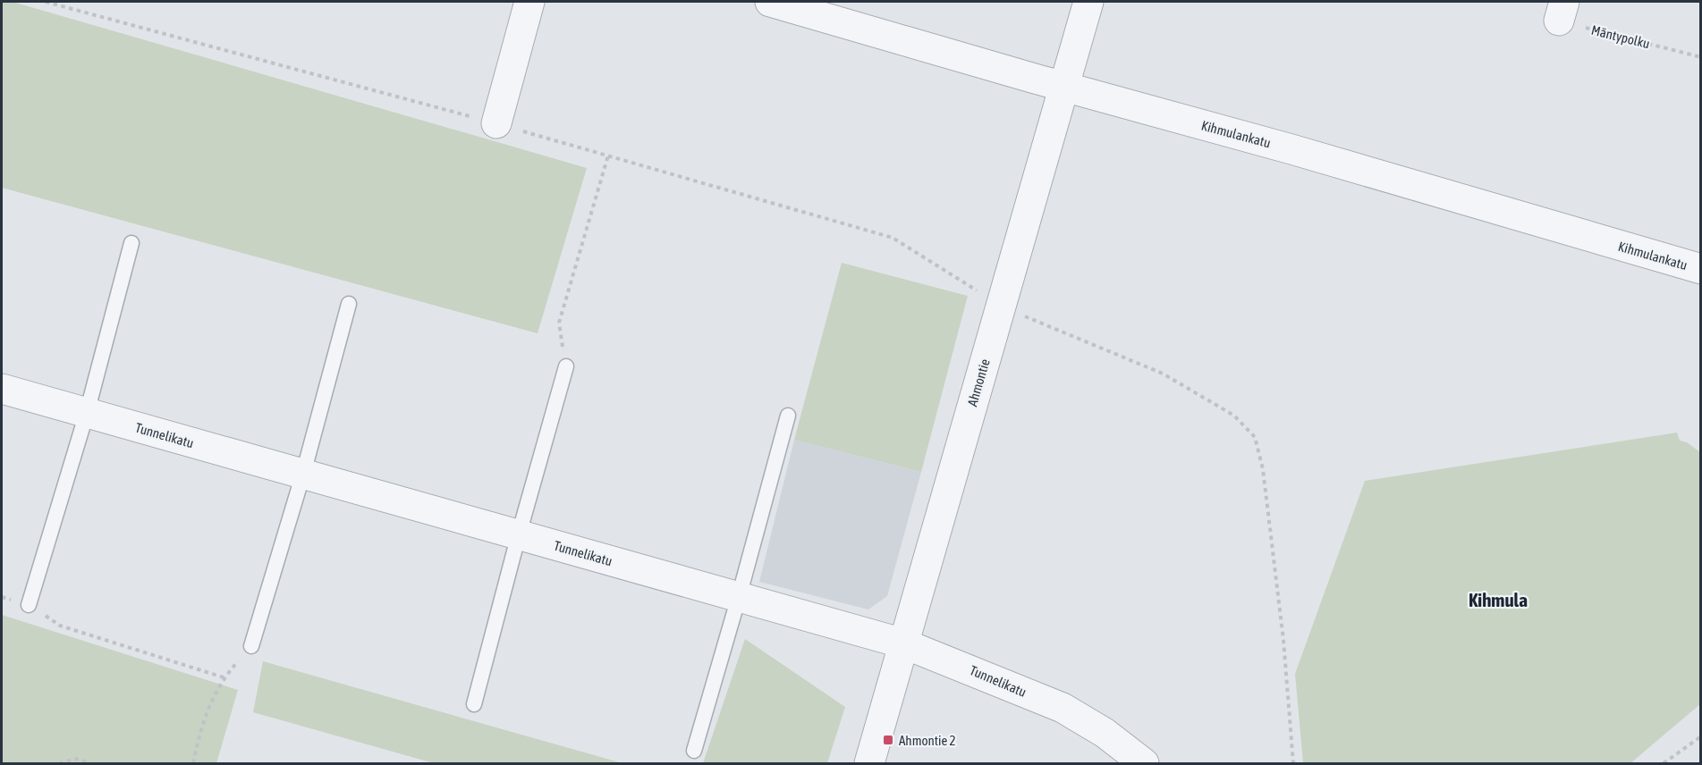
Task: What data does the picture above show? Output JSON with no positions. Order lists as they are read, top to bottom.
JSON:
{
  "streets": {
    "street": ["Kihmulankatu", "Ahmontie", "Tunnelikatu"],
    "path": ["Mäntypolku"]
  },
  "crossings": [
    ["Kihmulankatu", "Ahmontie"],
    ["Ahmontie", "Tunnelikatu"]
  ],
  "districts": ["Kihmula"],
  "places": {
    "transit": ["Ahmontie 2"]
  }
}
